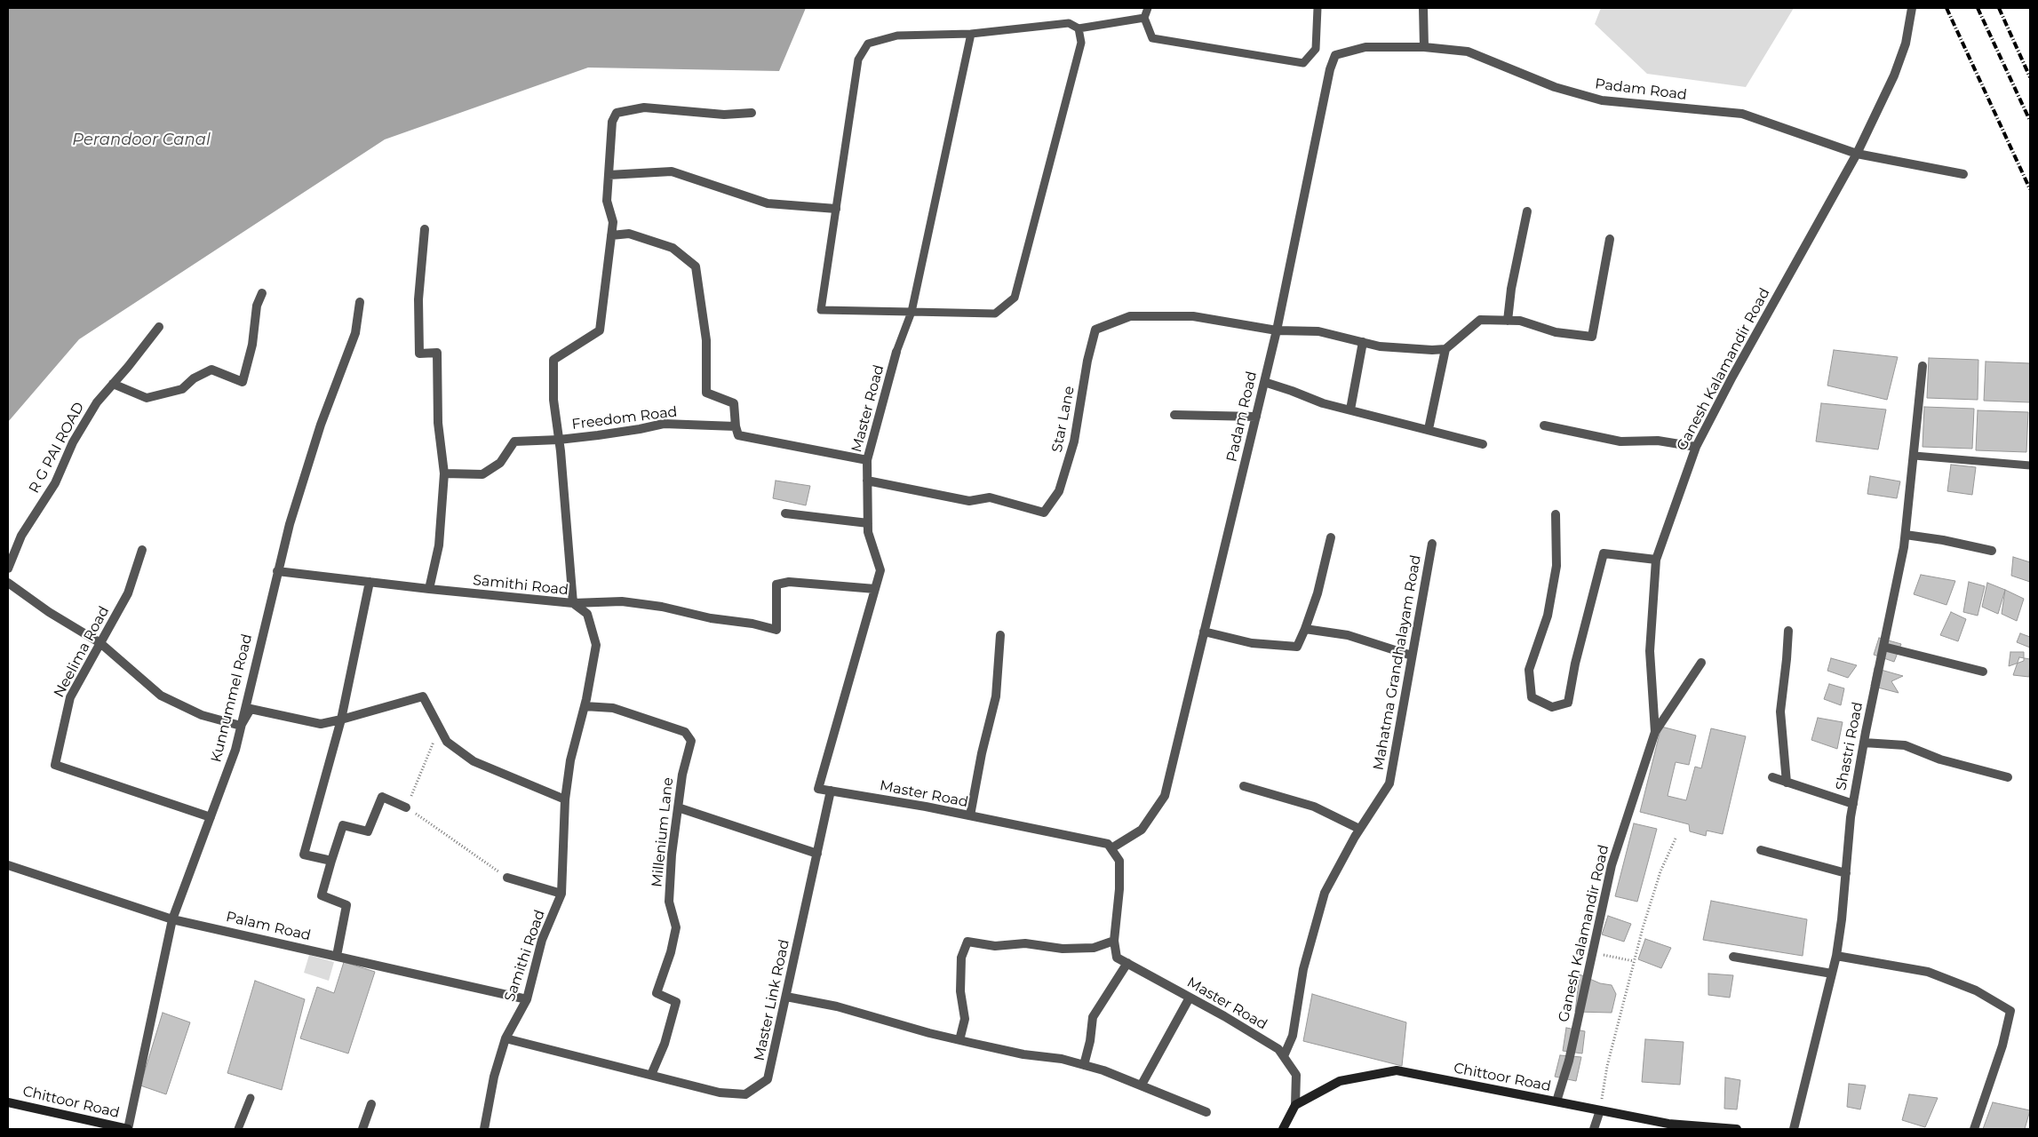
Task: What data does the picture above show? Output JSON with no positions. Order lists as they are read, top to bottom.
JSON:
{
  "streets": {
    "main road": ["Chittoor Road"],
    "street": [
      "Padam Road",
      "Ganesh Kalamandir Road",
      "Master Road",
      "Freedom Road",
      "Star Lane",
      "R G PAI ROAD",
      "Samithi Road",
      "Neelima Road",
      "Mahatma Grandhalayam Road",
      "Kunnummel Road",
      "Shastri Road",
      "Millenium Lane",
      "Palam Road",
      "Master Link Road"
    ]
  },
  "crossings": [
    ["Padam Road", "Ganesh Kalamandir Road"],
    ["Padam Road", "Master Road"],
    ["Padam Road", "Star Lane"],
    ["Ganesh Kalamandir Road", "Chittoor Road"],
    ["Master Road", "Star Lane"],
    ["Master Road", "Mahatma Grandhalayam Road"],
    ["Master Road", "Master Link Road"],
    ["Master Road", "Chittoor Road"],
    ["Samithi Road", "Kunnummel Road"],
    ["Samithi Road", "Millenium Lane"],
    ["Samithi Road", "Palam Road"],
    ["Samithi Road", "Master Link Road"],
    ["Neelima Road", "Kunnummel Road"],
    ["Kunnummel Road", "Palam Road"],
    ["Kunnummel Road", "Chittoor Road"],
    ["Millenium Lane", "Master Link Road"]
  ],
  "water": ["Perandoor Canal"]
}
